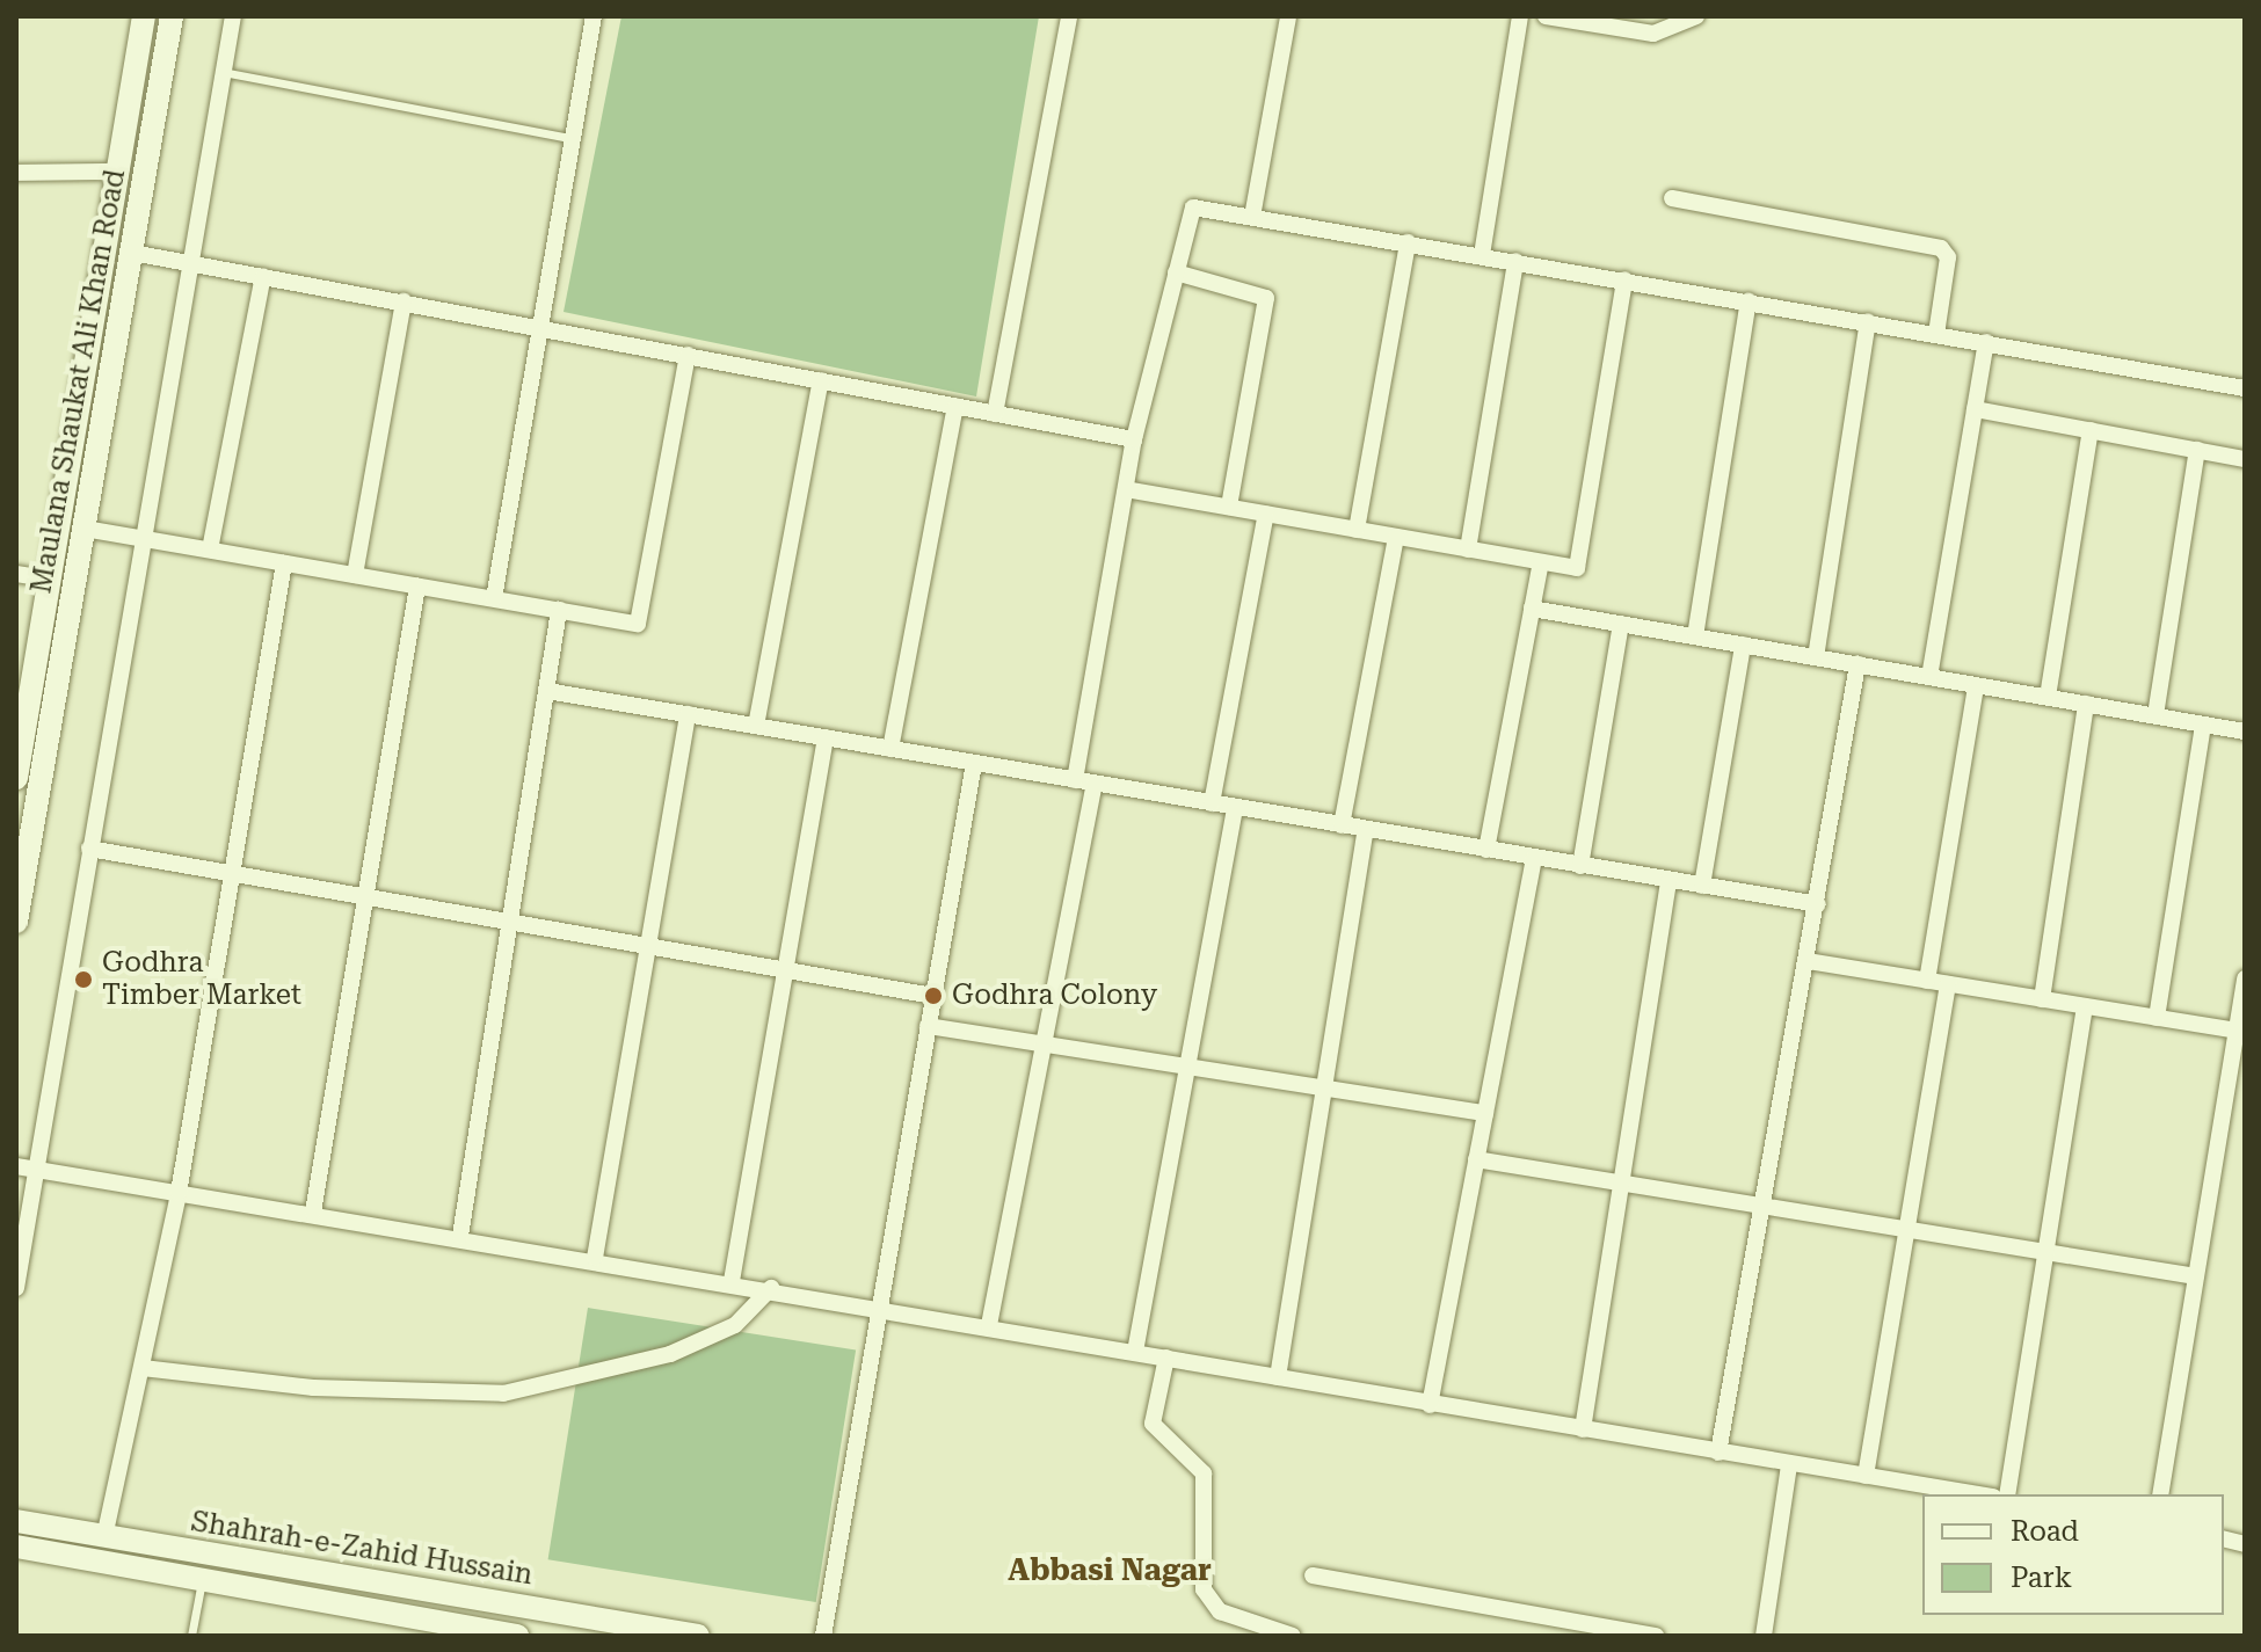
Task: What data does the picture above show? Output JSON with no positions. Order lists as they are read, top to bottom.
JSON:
{
  "streets": {
    "main road": ["Maulana Shaukat Ali Khan Road", "Shahrah-e-Zahid Hussain"]
  },
  "districts": ["Abbasi Nagar"],
  "places": ["Godhra Timber Market", "Godhra Colony"],
  "legend": ["Road", "Park"]
}
